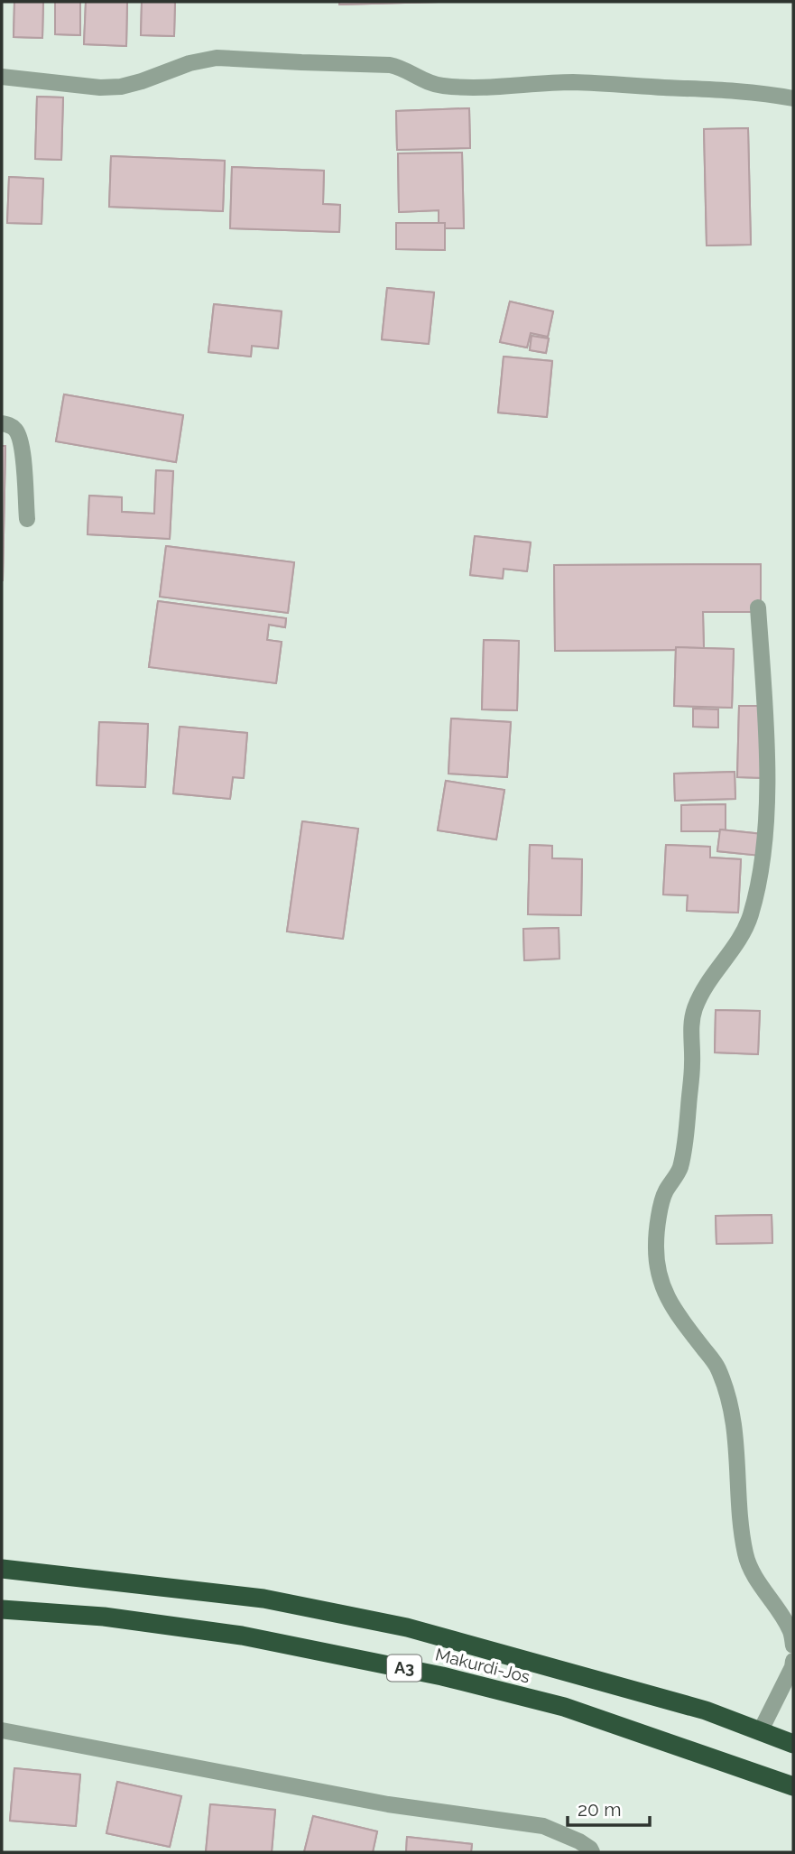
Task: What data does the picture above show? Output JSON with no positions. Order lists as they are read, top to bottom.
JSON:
{
  "streets": {
    "highway": ["Makurdi-Jos", "A3"]
  },
  "scale_bar": "20 m"
}
